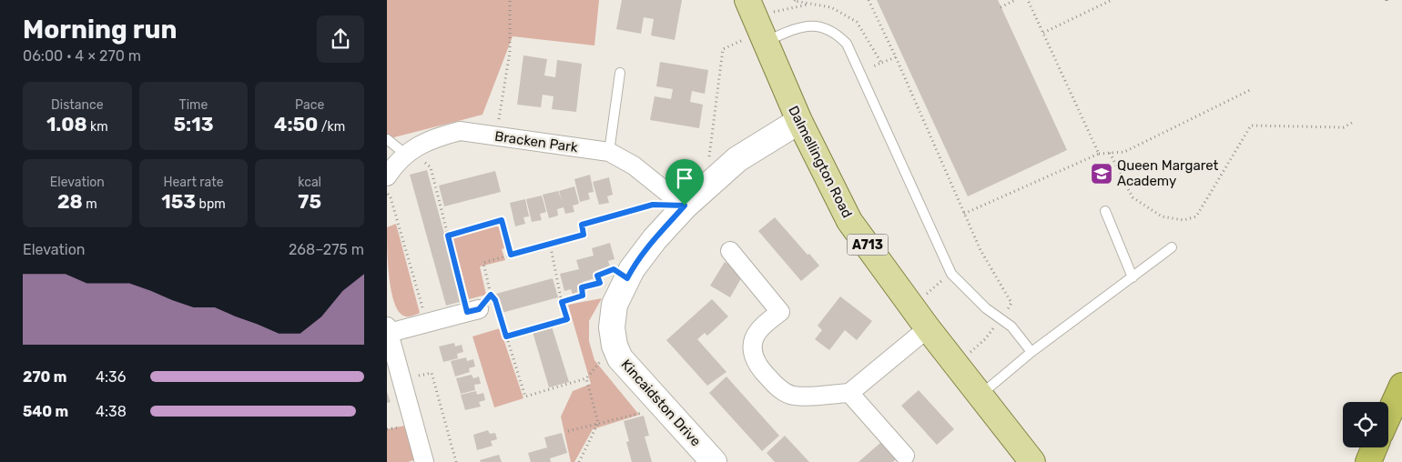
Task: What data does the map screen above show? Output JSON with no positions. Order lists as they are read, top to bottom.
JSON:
{
  "streets": {
    "main road": ["Dalmellington Road", "A713"],
    "street": ["Bracken Park", "Kincaidston Drive"]
  },
  "crossings": [
    ["Bracken Park", "Kincaidston Drive"],
    ["Dalmellington Road", "Kincaidston Drive"]
  ],
  "places": {
    "school or university": ["Queen Margaret Academy"]
  },
  "page": {
    "heading": ["Morning run", "06:00 · 4 × 270 m"],
    "stats": [
      ["Distance", "1.08 km"],
      ["Time", "5:13"],
      ["Pace", "4:50 /km"],
      ["Elevation", "28 m"],
      ["Heart rate", "153 bpm"],
      ["kcal", "75"]
    ],
    "chart": ["Elevation", "268–275 m"],
    "list": [
      {
        "name": "270 m",
        "note": "4:36"
      },
      {
        "name": "540 m",
        "note": "4:38"
      }
    ]
  }
}
